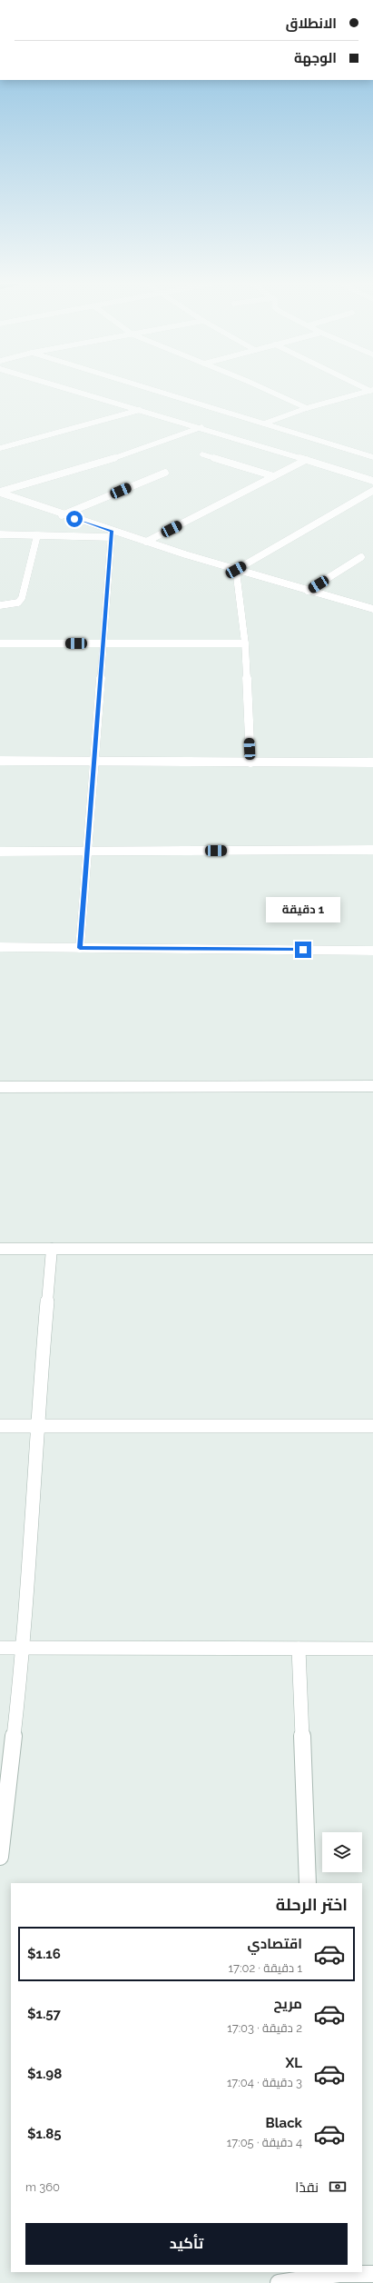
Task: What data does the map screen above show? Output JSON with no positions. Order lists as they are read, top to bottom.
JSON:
{
  "page": {
    "banner": ["الانطلاق", "الوجهة"],
    "bubble": "1 دقيقة",
    "heading": "اختر الرحلة",
    "list": [
      {
        "name": "اقتصادي",
        "note": "1 دقيقة · 17:02",
        "value": "$1.16"
      },
      {
        "name": "مريح",
        "note": "2 دقيقة · 17:03",
        "value": "$1.57"
      },
      {
        "name": "XL",
        "note": "3 دقيقة · 17:04",
        "value": "$1.98"
      },
      {
        "name": "Black",
        "note": "4 دقيقة · 17:05",
        "value": "$1.85"
      }
    ],
    "pay": ["نقدًا", "360 m"],
    "buttons": "تأكيد"
  }
}
